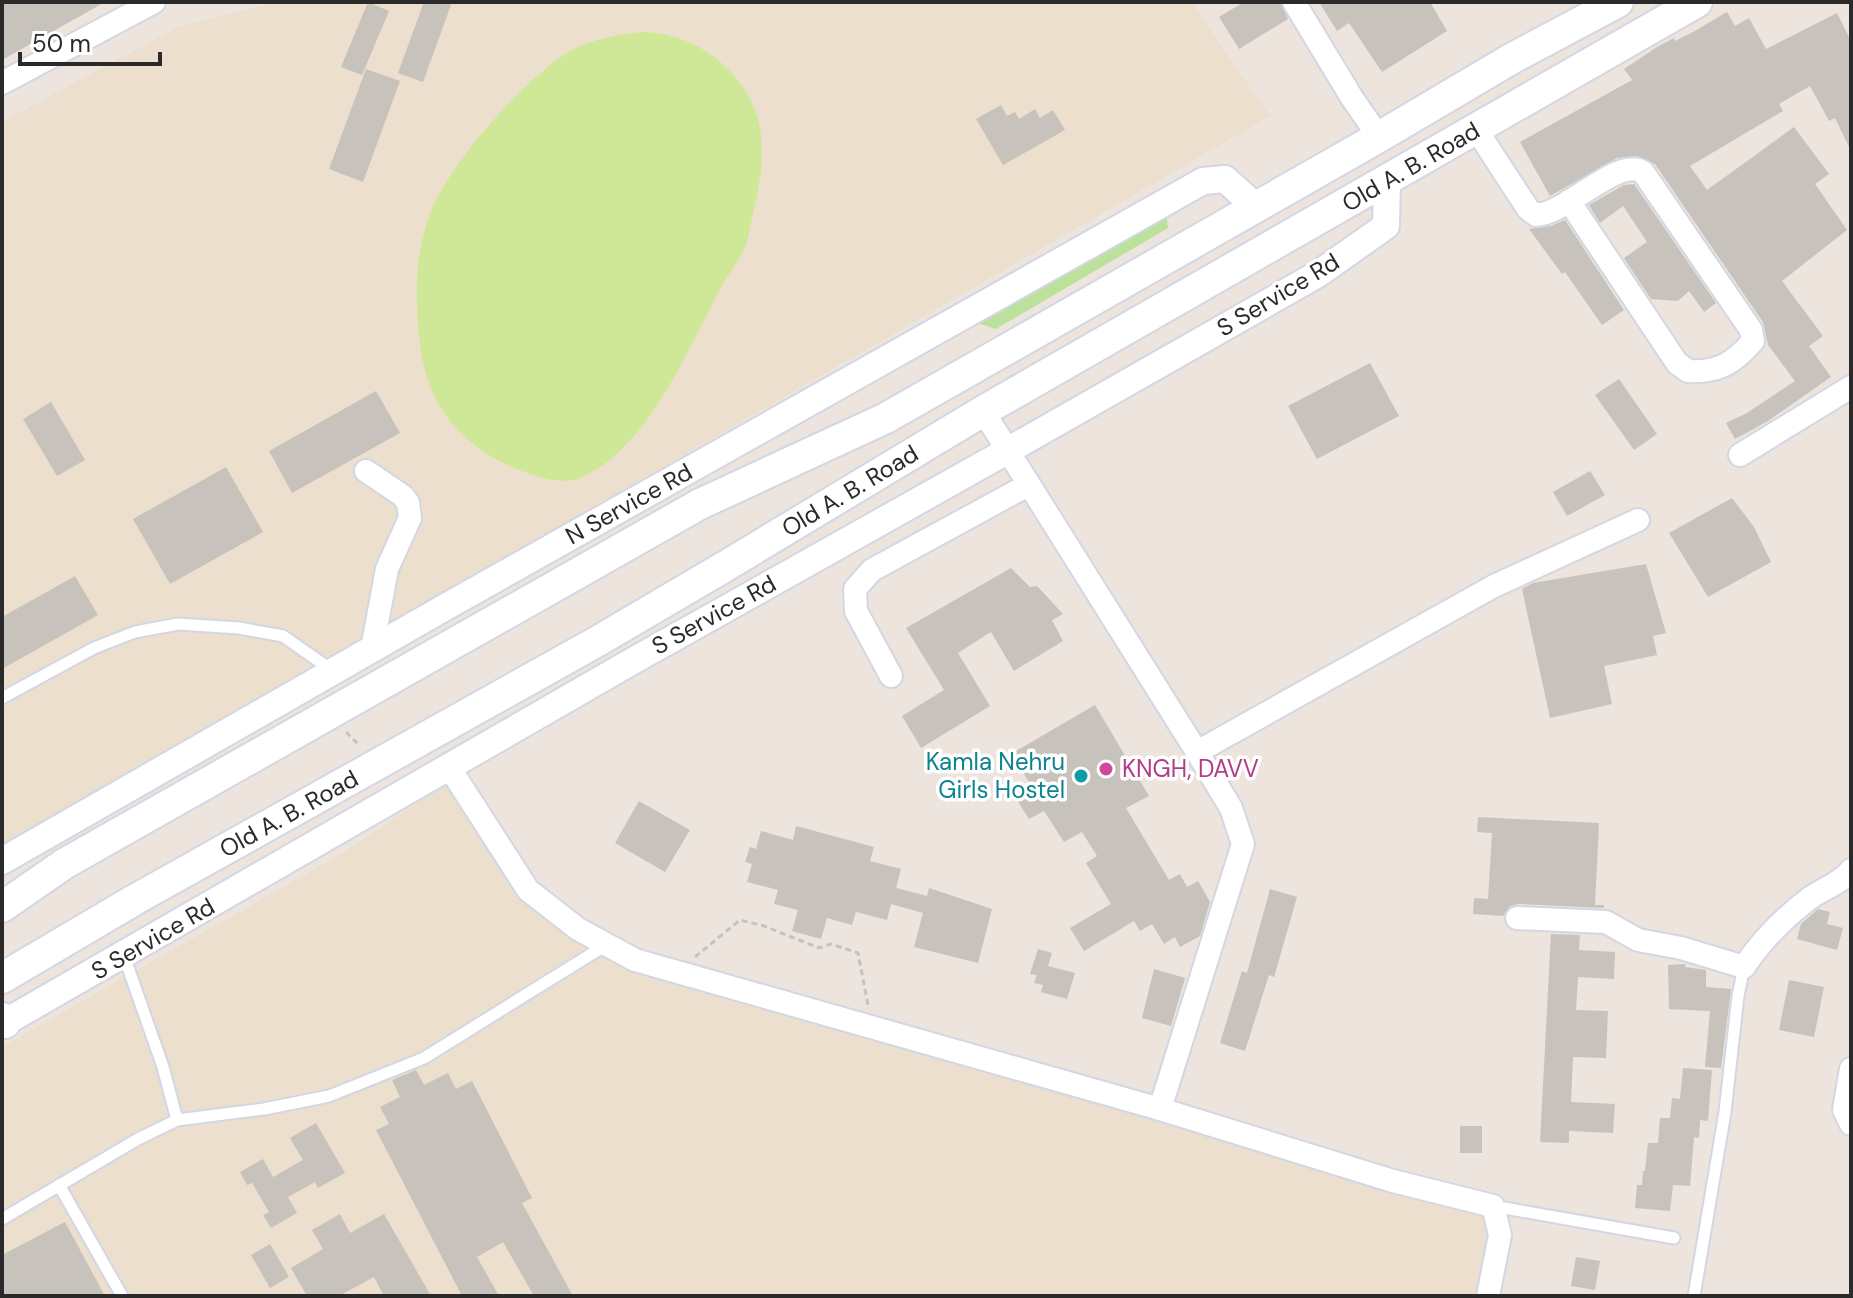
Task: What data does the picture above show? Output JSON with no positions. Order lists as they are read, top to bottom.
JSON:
{
  "streets": {
    "main road": ["Old A. B. Road"],
    "street": ["S Service Rd", "N Service Rd"]
  },
  "crossings": [
    ["Old A. B. Road", "S Service Rd"],
    ["Old A. B. Road", "N Service Rd"]
  ],
  "places": ["KNGH, DAVV", "Kamla Nehru Girls Hostel"],
  "scale_bar": "50 m"
}
